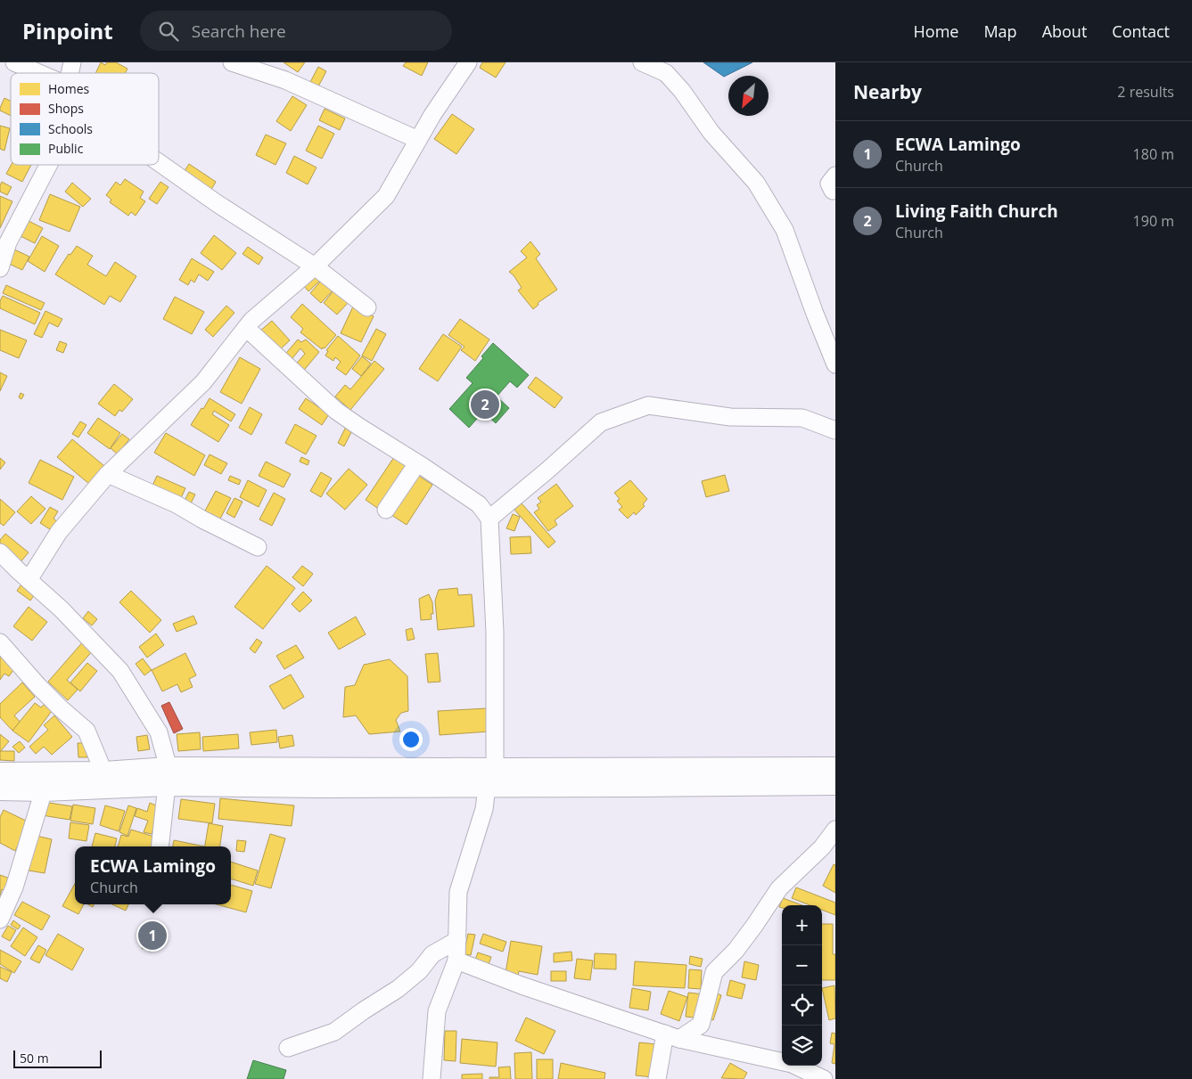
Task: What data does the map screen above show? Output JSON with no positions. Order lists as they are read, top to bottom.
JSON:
{
  "legend": [
    "Homes",
    "Shops",
    "Schools",
    "Public"
  ],
  "scale_bar": "50 m",
  "north": "bottom left",
  "page": {
    "header": "Pinpoint",
    "search": "Search here",
    "nav": [
      "Home",
      "Map",
      "About",
      "Contact"
    ],
    "heading": ["Nearby", "2 results"],
    "list": [
      {
        "mark": "1",
        "name": "ECWA Lamingo",
        "note": "Church",
        "value": "180 m"
      },
      {
        "mark": "2",
        "name": "Living Faith Church",
        "note": "Church",
        "value": "190 m"
      }
    ],
    "pins": ["2", "1"],
    "popup": ["ECWA Lamingo", "Church"],
    "map_buttons": ["+", "−"],
    "scale": "50 m"
  }
}
